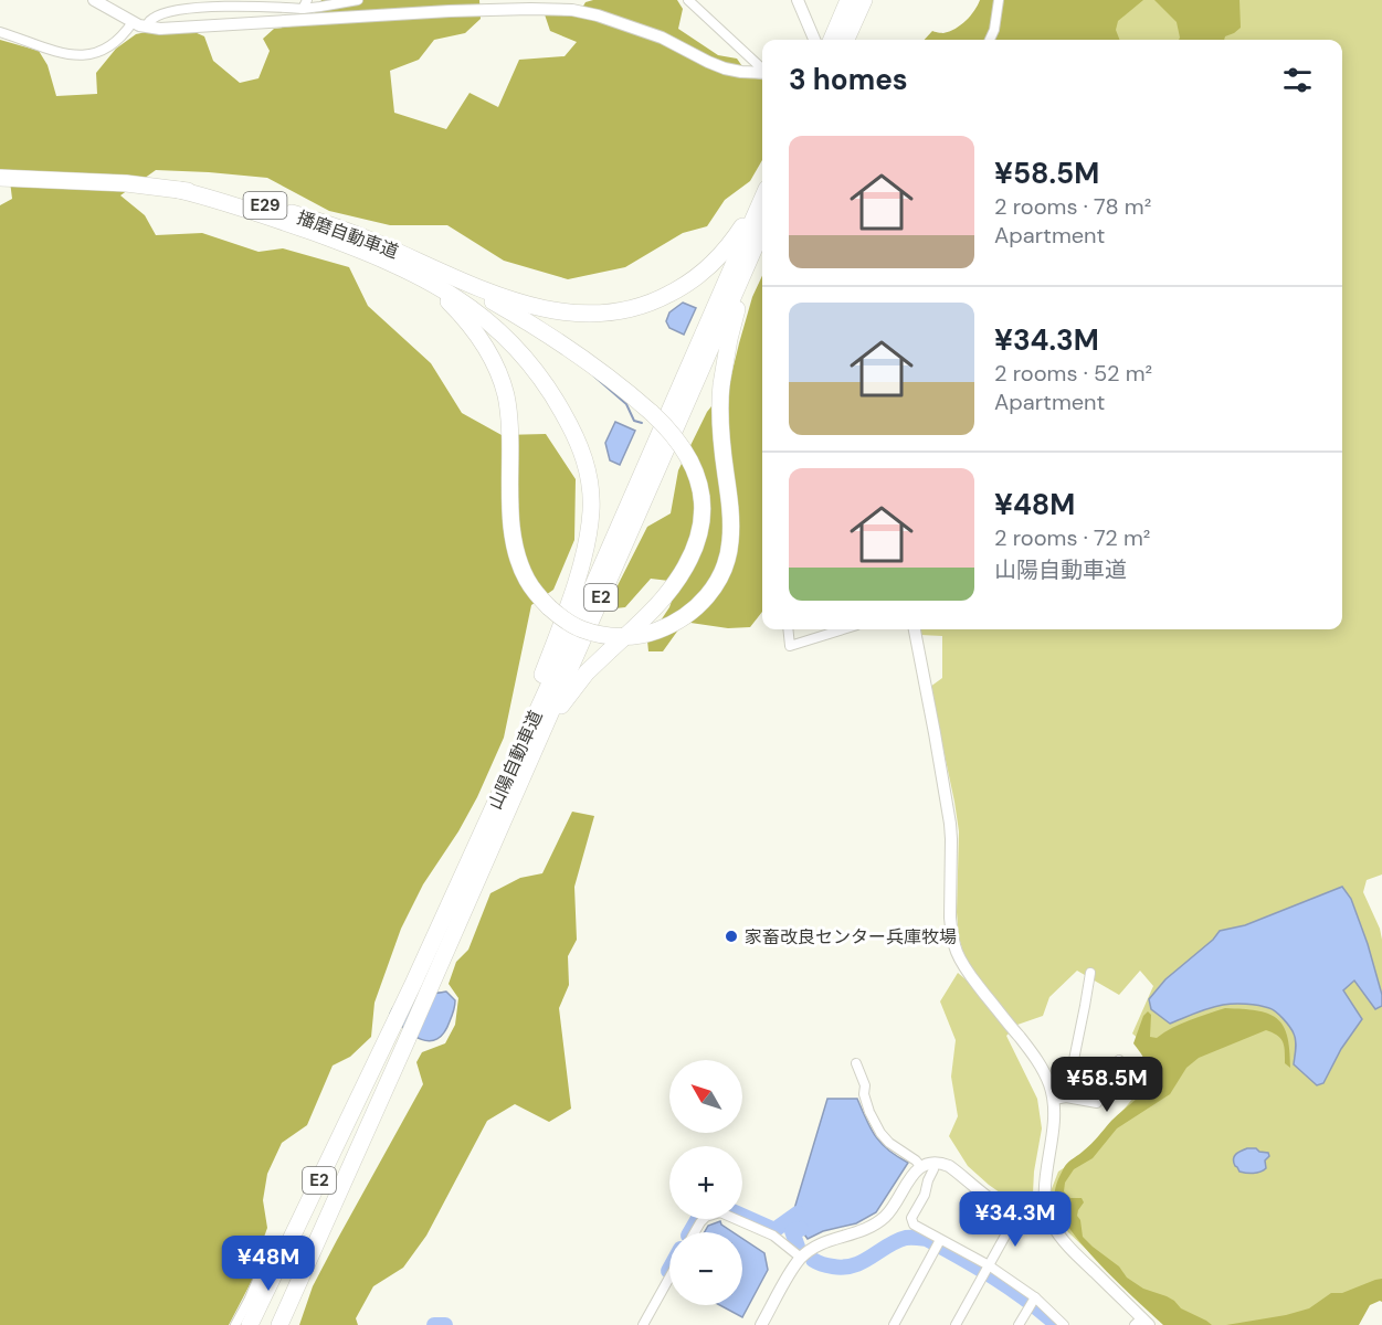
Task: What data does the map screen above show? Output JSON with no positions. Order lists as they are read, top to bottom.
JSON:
{
  "streets": {
    "highway": [
      "E29",
      "播磨自動車道",
      "E2",
      "山陽自動車道"
    ]
  },
  "places": ["家畜改良センター兵庫牧場"],
  "north": "top left",
  "page": {
    "heading": "3 homes",
    "list": [
      {
        "name": "¥58.5M",
        "note": "2 rooms · 78 m² · Apartment"
      },
      {
        "name": "¥34.3M",
        "note": "2 rooms · 52 m² · Apartment"
      },
      {
        "name": "¥48M",
        "note": "2 rooms · 72 m² · 山陽自動車道"
      }
    ],
    "price": ["¥58.5M", "¥34.3M", "¥48M"],
    "map_buttons": ["+", "−"]
  }
}
